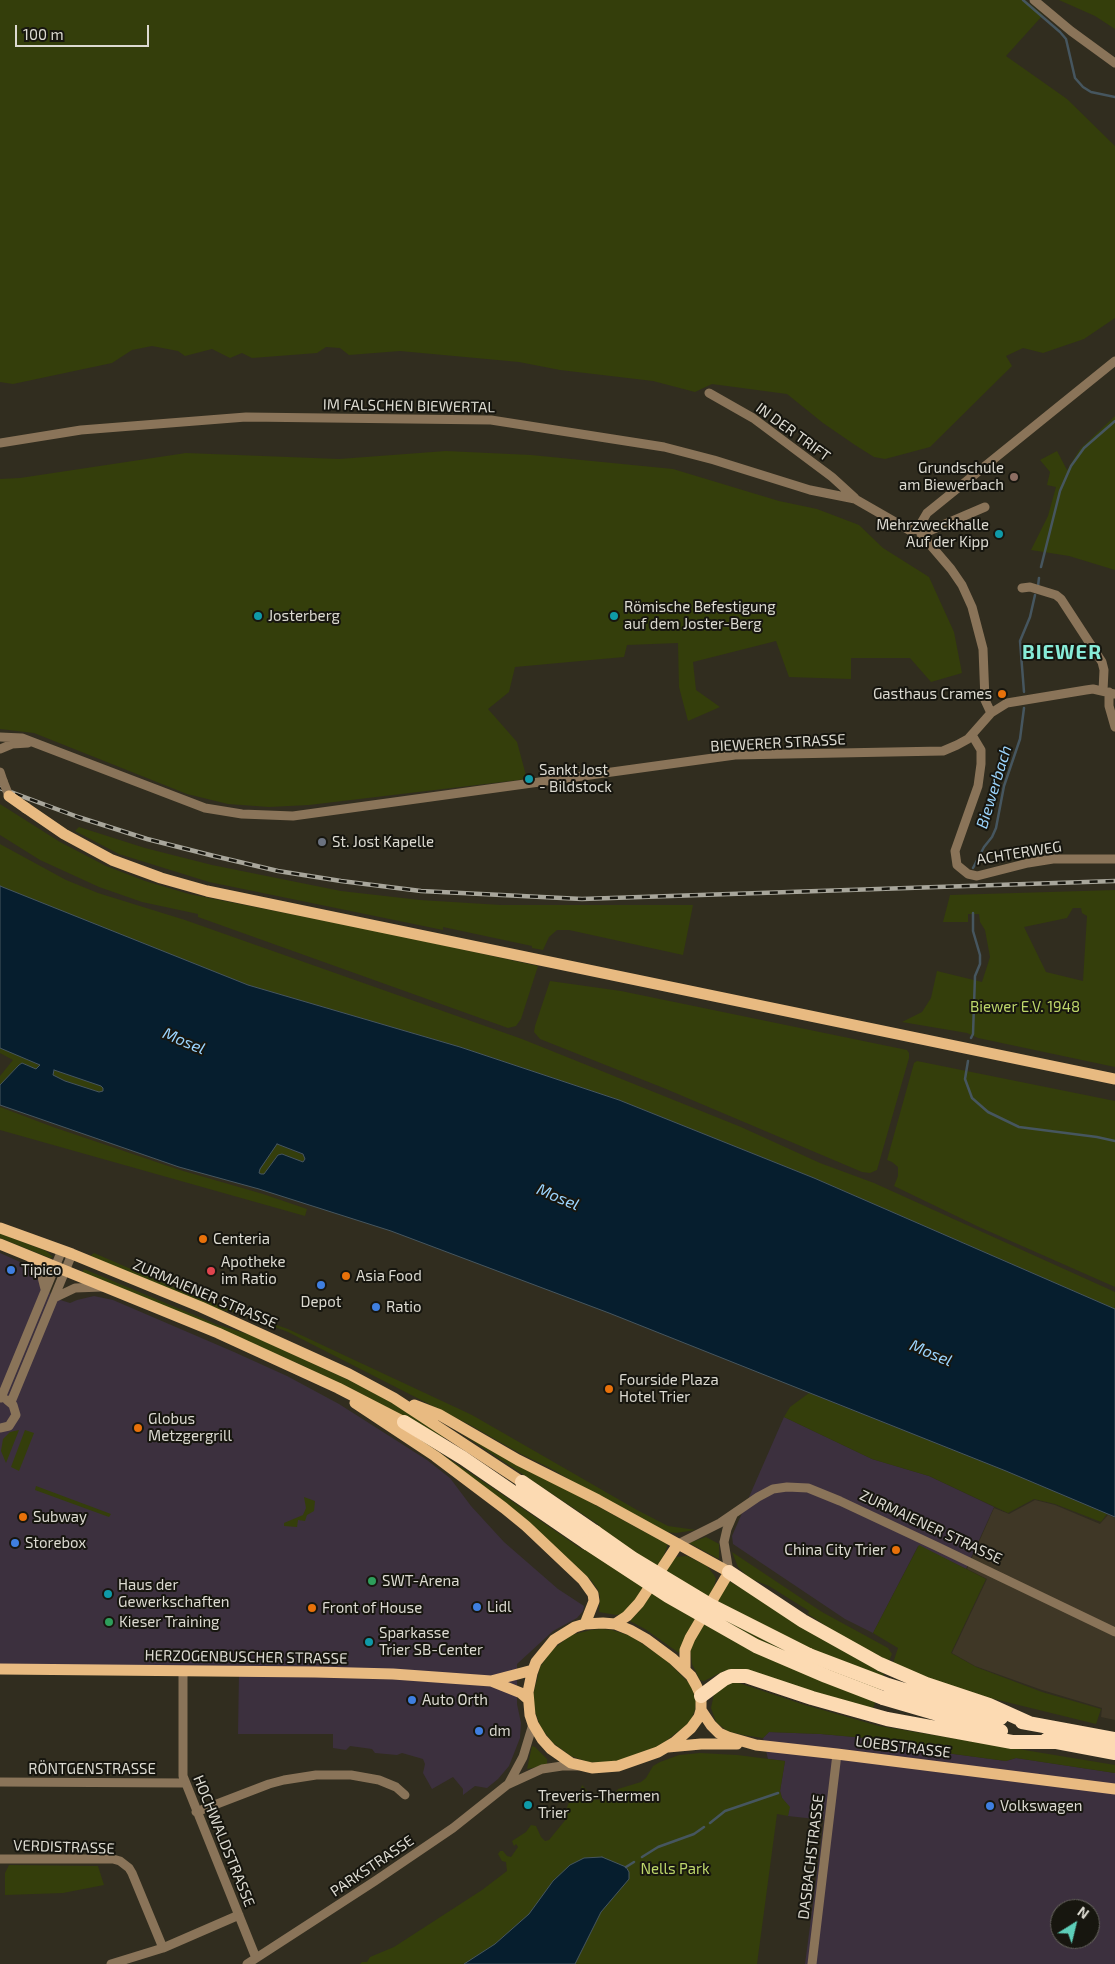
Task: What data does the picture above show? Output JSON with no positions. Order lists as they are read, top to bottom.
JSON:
{
  "streets": {
    "main road": ["ZURMAIENER STRASSE", "HERZOGENBUSCHER STRASSE", "LOEBSTRASSE"],
    "street": [
      "IM FALSCHEN BIEWERTAL",
      "IN DER TRIFT",
      "BIEWERER STRASSE",
      "ACHTERWEG",
      "RÖNTGENSTRASSE",
      "HOCHWALDSTRASSE",
      "VERDISTRASSE",
      "DASBACHSTRASSE",
      "PARKSTRASSE"
    ]
  },
  "crossings": [
    ["IM FALSCHEN BIEWERTAL", "IN DER TRIFT"],
    ["BIEWERER STRASSE", "ACHTERWEG"],
    ["HERZOGENBUSCHER STRASSE", "LOEBSTRASSE"],
    ["HERZOGENBUSCHER STRASSE", "HOCHWALDSTRASSE"],
    ["HERZOGENBUSCHER STRASSE", "PARKSTRASSE"],
    ["LOEBSTRASSE", "DASBACHSTRASSE"],
    ["LOEBSTRASSE", "PARKSTRASSE"],
    ["RÖNTGENSTRASSE", "HOCHWALDSTRASSE"],
    ["HOCHWALDSTRASSE", "PARKSTRASSE"]
  ],
  "districts": ["BIEWER"],
  "water": ["Biewerbach", "Mosel"],
  "parks": ["Biewer E.V. 1948", "Nells Park"],
  "places": [
    "Grundschule am Biewerbach",
    "Mehrzweckhalle Auf der Kipp",
    "Josterberg",
    "Römische Befestigung auf dem Joster-Berg",
    "Gasthaus Crames",
    "Sankt Jost - Bildstock",
    "St. Jost Kapelle",
    "Centeria",
    "Tipico",
    "Apotheke im Ratio",
    "Asia Food",
    "Depot",
    "Ratio",
    "Fourside Plaza Hotel Trier",
    "Globus Metzgergrill",
    "Subway",
    "Storebox",
    "China City Trier",
    "SWT-Arena",
    "Haus der Gewerkschaften",
    "Lidl",
    "Front of House",
    "Kieser Training",
    "Sparkasse Trier SB-Center",
    "Auto Orth",
    "dm",
    "Treveris-Thermen Trier",
    "Volkswagen"
  ],
  "scale_bar": "100 m",
  "north": "top right"
}
